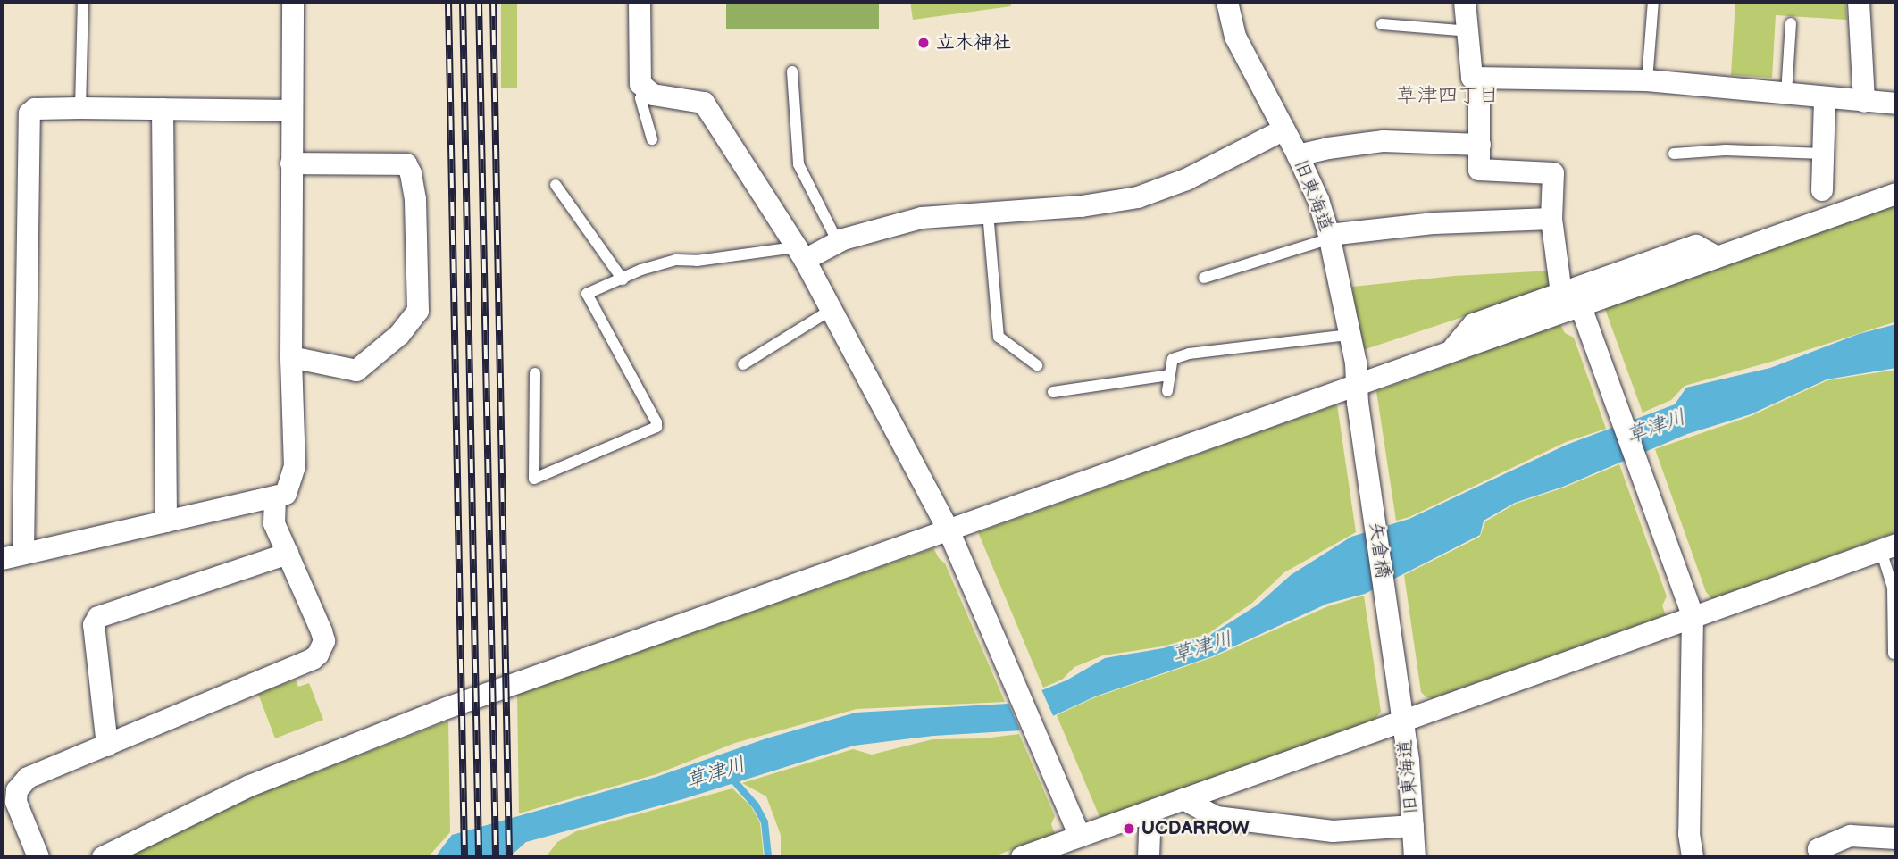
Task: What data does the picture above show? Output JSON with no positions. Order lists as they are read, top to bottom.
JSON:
{
  "streets": {
    "street": ["旧東海道", "矢倉橋"]
  },
  "crossings": [
    ["旧東海道", "矢倉橋"]
  ],
  "districts": ["草津四丁目"],
  "water": ["草津川"],
  "places": ["立木神社", "UCDARROW"]
}
